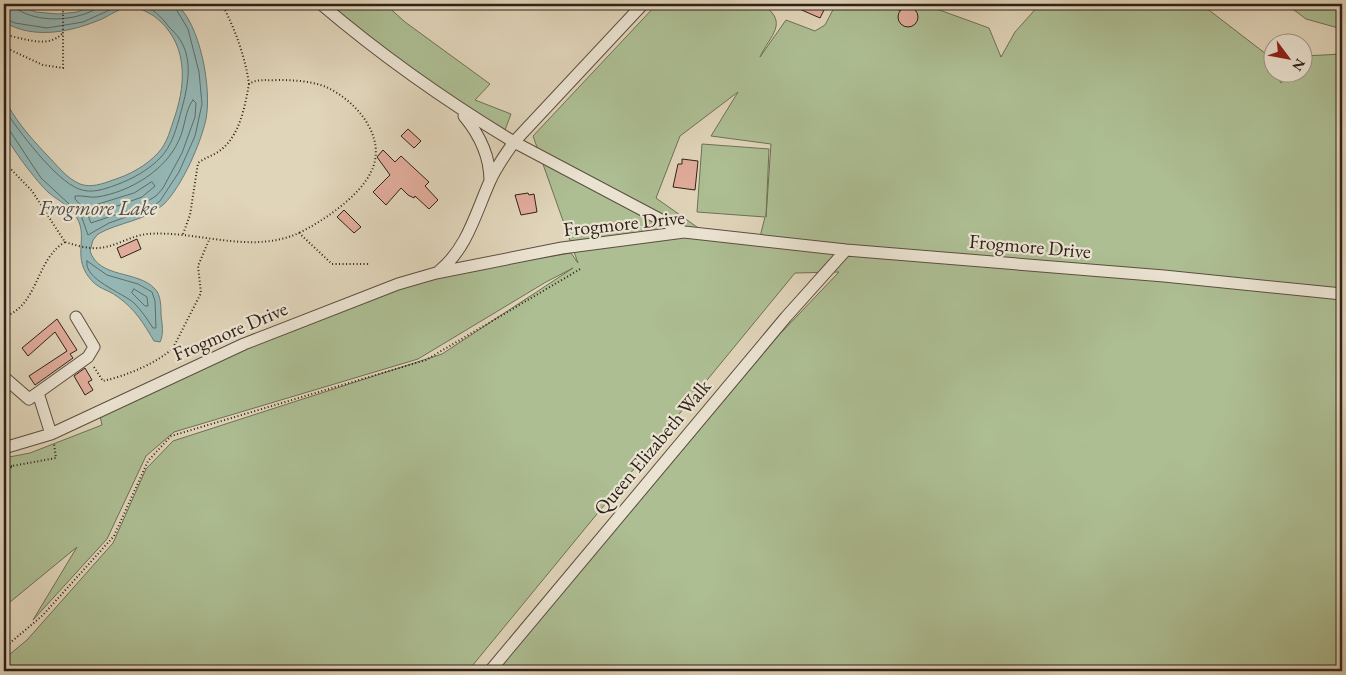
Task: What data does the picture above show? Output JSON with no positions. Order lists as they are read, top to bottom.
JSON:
{
  "streets": {
    "lane": ["Frogmore Drive", "Queen Elizabeth Walk"]
  },
  "crossings": [
    ["Frogmore Drive", "Queen Elizabeth Walk"]
  ],
  "water": ["Frogmore Lake"],
  "north": "bottom right"
}
